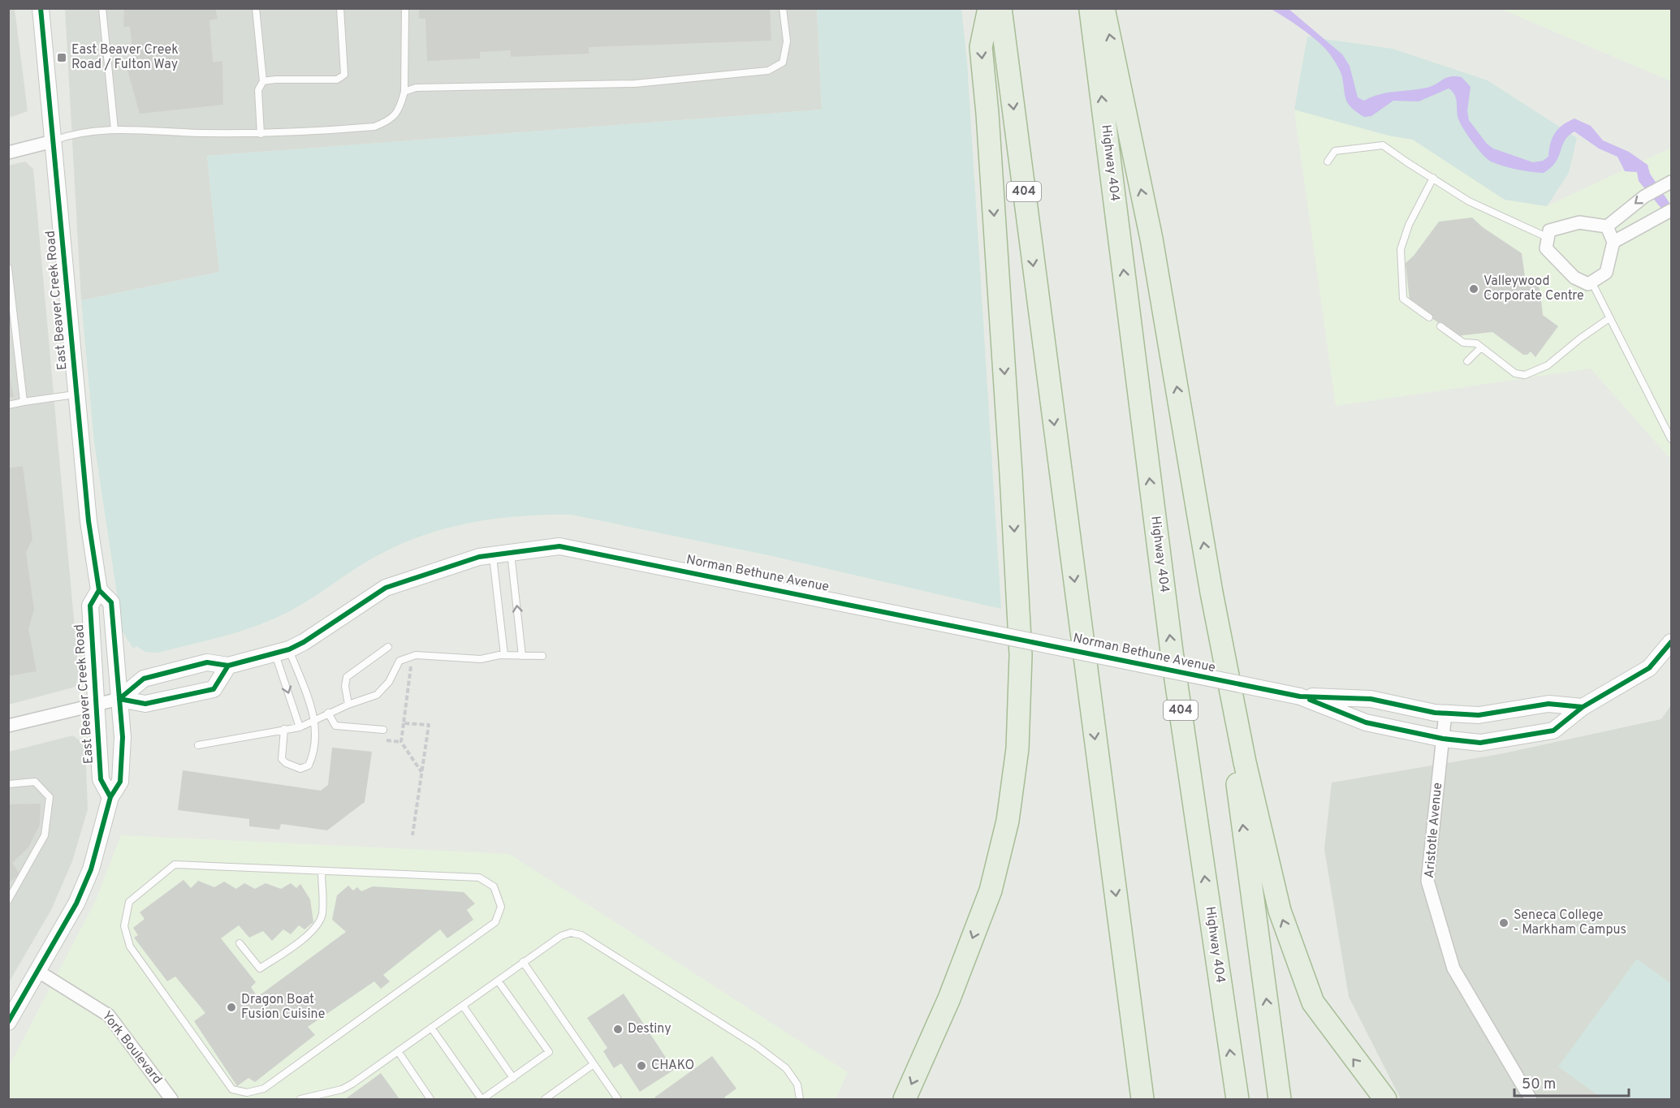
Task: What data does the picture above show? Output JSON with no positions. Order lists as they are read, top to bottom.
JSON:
{
  "streets": {
    "highway": ["Highway 404", "404"],
    "street": [
      "East Beaver Creek Road",
      "Norman Bethune Avenue",
      "Aristotle Avenue",
      "York Boulevard"
    ]
  },
  "crossings": [
    ["East Beaver Creek Road", "Norman Bethune Avenue"],
    ["East Beaver Creek Road", "York Boulevard"],
    ["Norman Bethune Avenue", "Aristotle Avenue"]
  ],
  "places": {
    "transit": ["East Beaver Creek Road / Fulton Way"],
    "other": [
      "Valleywood Corporate Centre",
      "Seneca College - Markham Campus",
      "Dragon Boat Fusion Cuisine",
      "Destiny",
      "CHAKO"
    ]
  },
  "scale_bar": "50 m"
}
